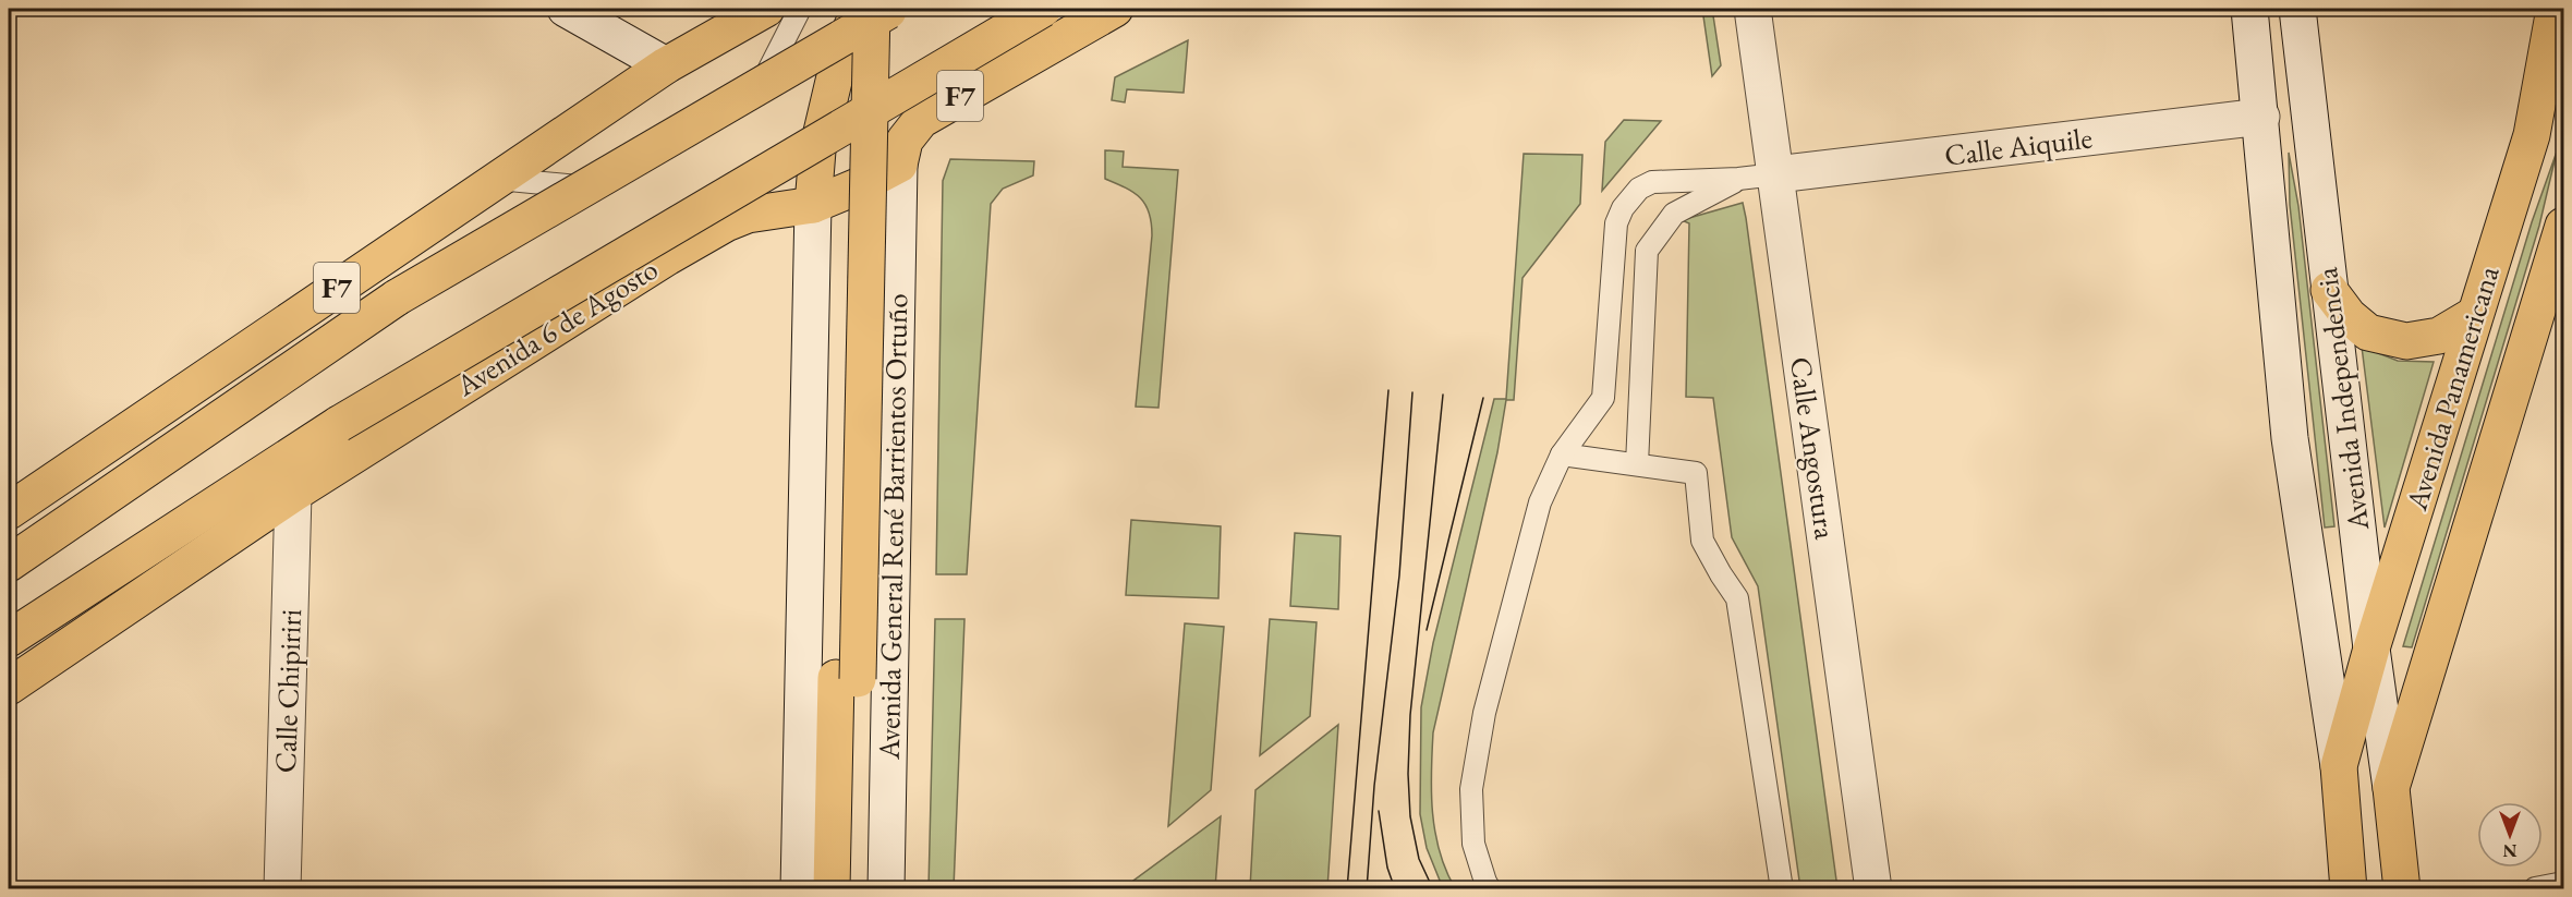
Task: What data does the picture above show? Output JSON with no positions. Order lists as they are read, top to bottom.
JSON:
{
  "streets": {
    "main road": [
      "F7",
      "Calle Aiquile",
      "Avenida 6 de Agosto",
      "Avenida Panamericana",
      "Avenida Independencia",
      "Calle Angostura",
      "Avenida General René Barrientos Ortuño",
      "Calle Chipiriri"
    ]
  },
  "crossings": [
    ["F7", "Avenida 6 de Agosto"],
    ["F7", "Avenida General René Barrientos Ortuño"],
    ["Calle Aiquile", "Avenida Independencia"],
    ["Calle Aiquile", "Calle Angostura"],
    ["Avenida 6 de Agosto", "Avenida General René Barrientos Ortuño"],
    ["Avenida 6 de Agosto", "Calle Chipiriri"],
    ["Avenida Panamericana", "Avenida Independencia"]
  ],
  "north": "bottom"
}
